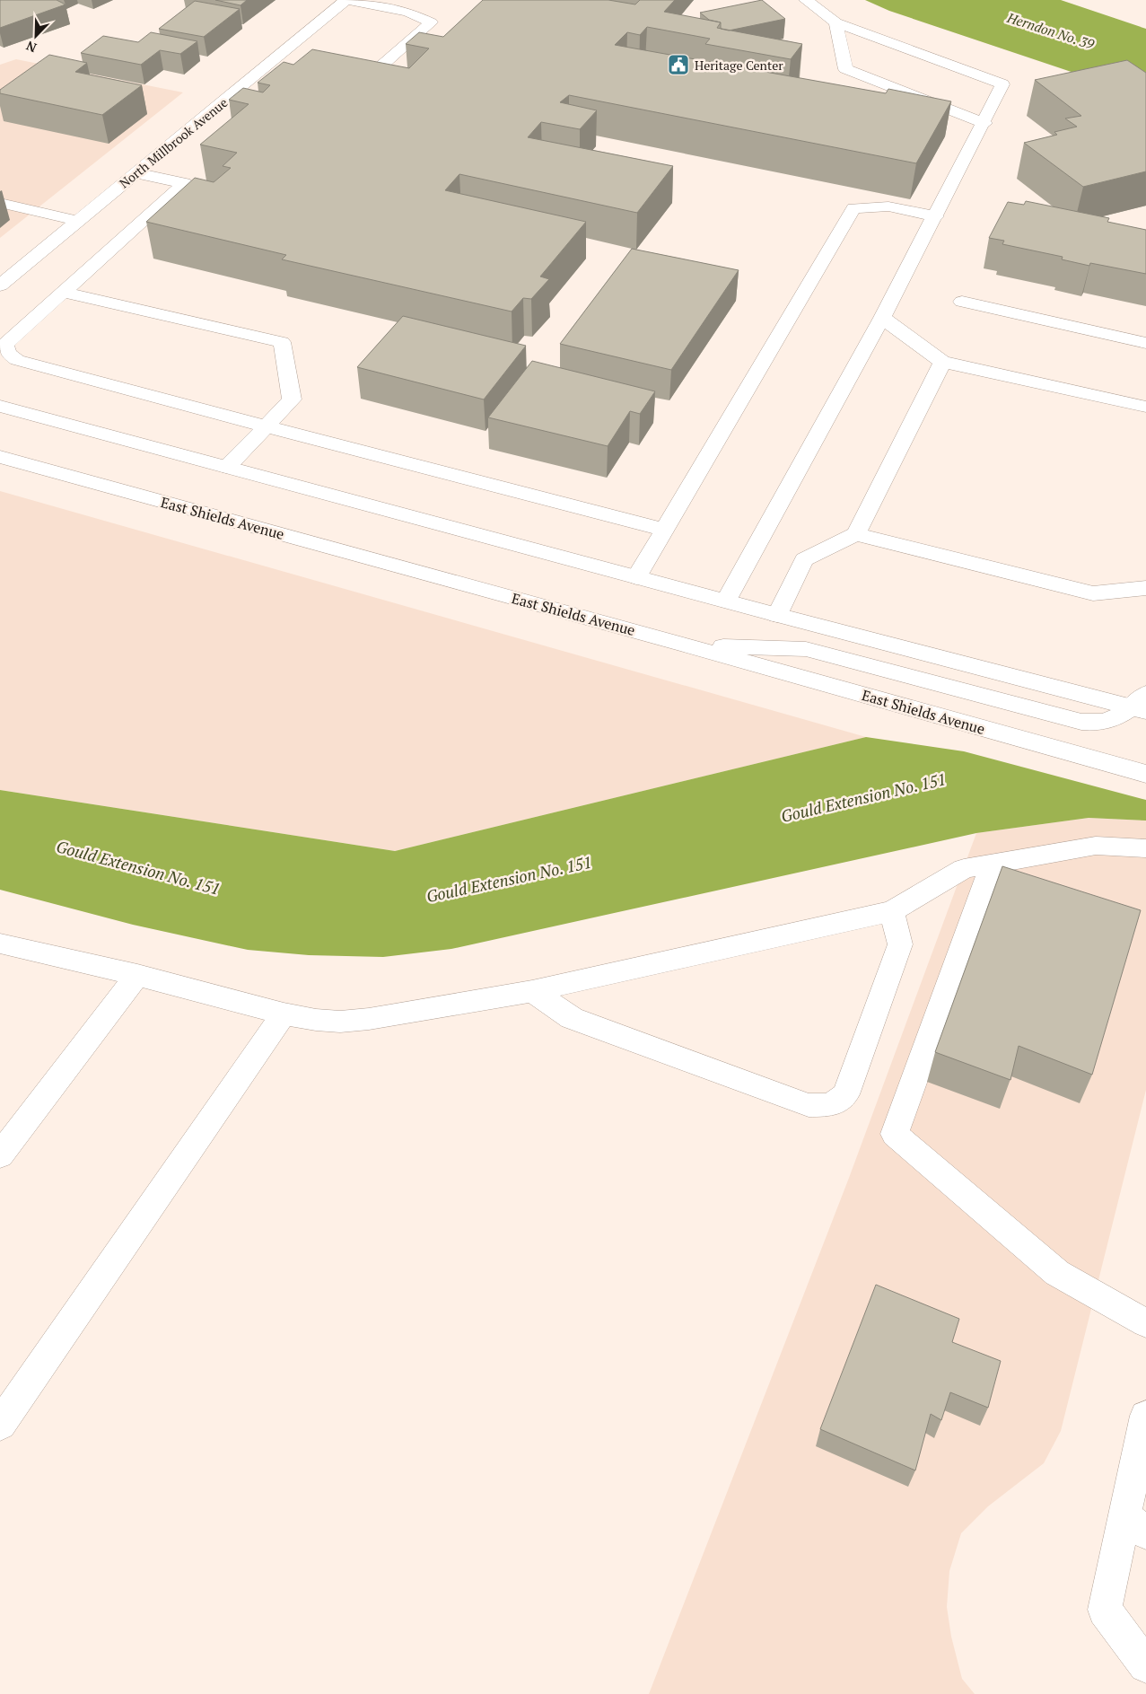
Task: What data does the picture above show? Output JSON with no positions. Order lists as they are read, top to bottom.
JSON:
{
  "streets": {
    "main road": ["North Millbrook Avenue", "East Shields Avenue"]
  },
  "water": ["Herndon No. 39", "Gould Extension No. 151"],
  "places": {
    "public building": ["Heritage Center"]
  },
  "north": "bottom left"
}
